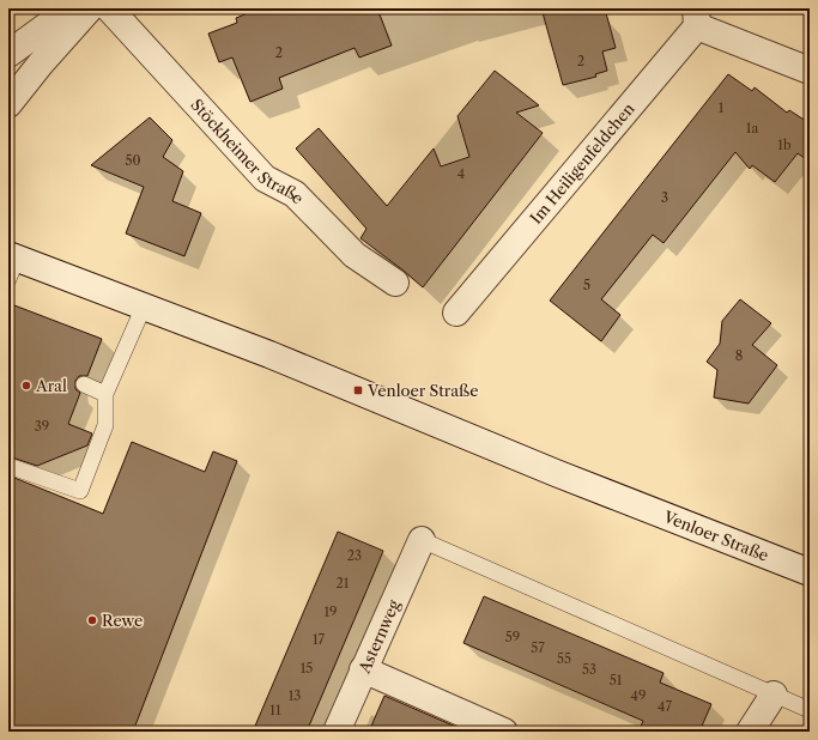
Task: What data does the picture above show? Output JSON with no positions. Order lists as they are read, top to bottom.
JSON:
{
  "streets": {
    "street": [
      "Stöckheimer Straße",
      "Im Heiligenfeldchen",
      "Venloer Straße",
      "Asternweg"
    ]
  },
  "places": {
    "other": ["Aral", "Rewe"],
    "transit": ["Venloer Straße"]
  },
  "house_numbers": [
    "2",
    "2",
    "1",
    "1a",
    "1b",
    "50",
    "4",
    "3",
    "5",
    "8",
    "39",
    "23",
    "21",
    "19",
    "59",
    "17",
    "57",
    "55",
    "15",
    "53",
    "51",
    "13",
    "49",
    "47",
    "11"
  ]
}
